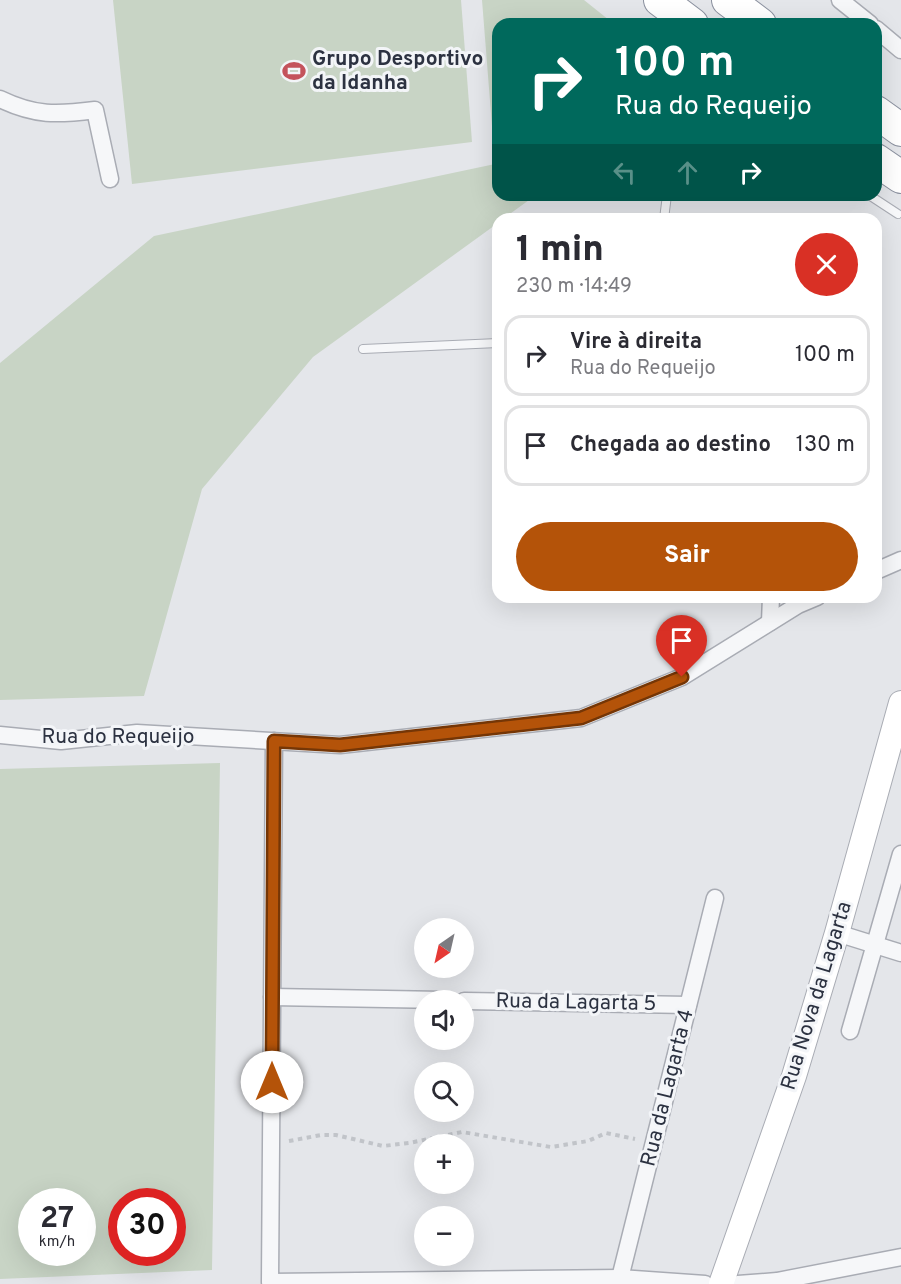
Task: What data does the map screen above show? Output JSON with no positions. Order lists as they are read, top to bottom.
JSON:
{
  "streets": {
    "street": [
      "Rua do Requeijo",
      "Rua Nova da Lagarta",
      "Rua da Lagarta 5",
      "Rua da Lagarta 4"
    ]
  },
  "crossings": [
    ["Rua da Lagarta 5", "Rua da Lagarta 4"]
  ],
  "places": {
    "sports": ["Grupo Desportivo da Idanha"]
  },
  "north": "bottom left",
  "page": {
    "turn": ["100 m", "Rua do Requeijo"],
    "heading": ["1 min", "230 m · 14:49"],
    "list": [
      {
        "name": "Vire à direita",
        "note": "Rua do Requeijo",
        "value": "100 m"
      },
      {
        "name": "Chegada ao destino",
        "value": "130 m"
      }
    ],
    "buttons": "Sair",
    "map_buttons": ["+", "−"],
    "speed": "27 km/h",
    "limit": "30"
  }
}
